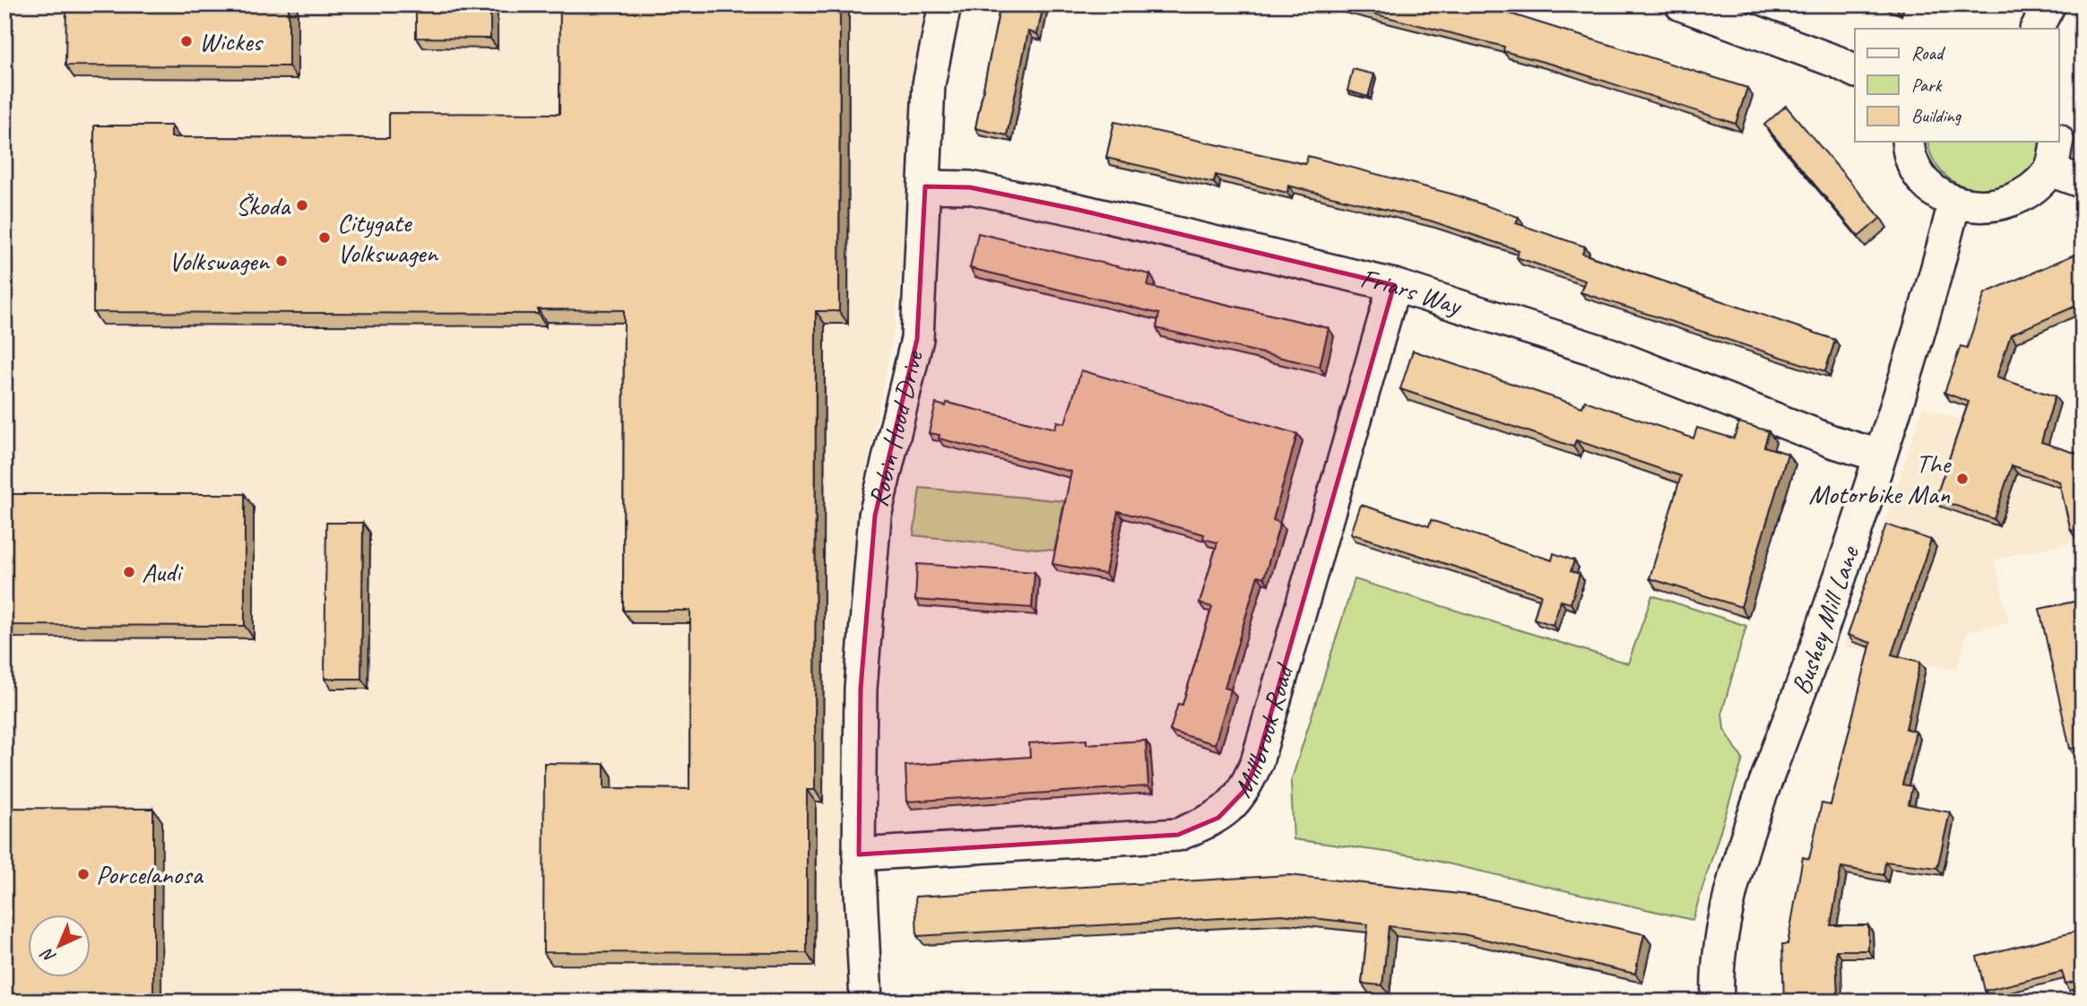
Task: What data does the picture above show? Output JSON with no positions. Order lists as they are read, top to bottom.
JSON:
{
  "streets": {
    "street": [
      "Friars Way",
      "Robin Hood Drive",
      "Bushey Mill Lane",
      "Millbrook Road"
    ]
  },
  "crossings": [
    ["Friars Way", "Robin Hood Drive"],
    ["Friars Way", "Bushey Mill Lane"],
    ["Friars Way", "Millbrook Road"],
    ["Robin Hood Drive", "Millbrook Road"]
  ],
  "places": [
    "Wickes",
    "Škoda",
    "Citygate Volkswagen",
    "Volkswagen",
    "The Motorbike Man",
    "Audi",
    "Porcelanosa"
  ],
  "legend": ["Road", "Park", "Building"],
  "north": "bottom left"
}
